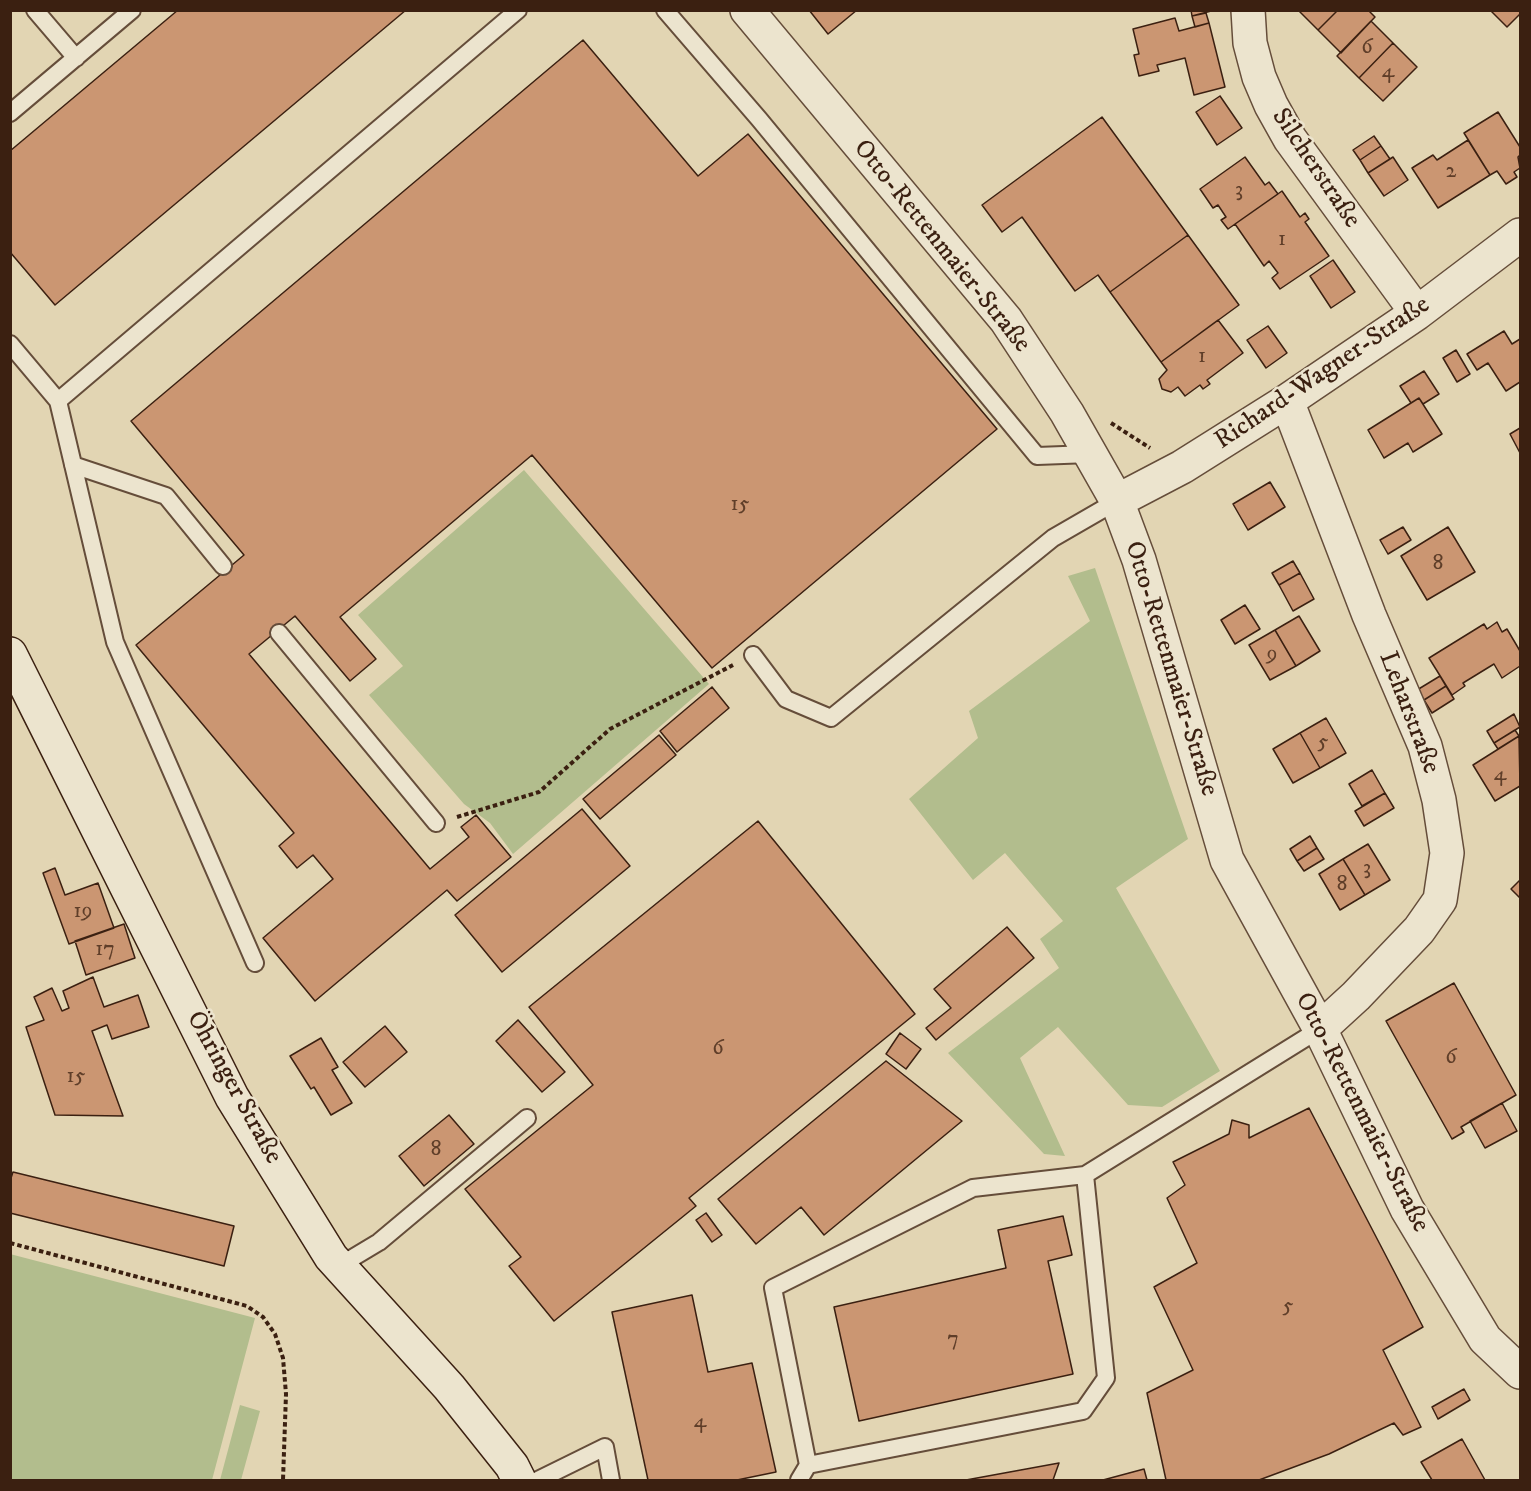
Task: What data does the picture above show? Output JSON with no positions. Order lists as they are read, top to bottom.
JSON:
{
  "streets": {
    "street": [
      "Silcherstraße",
      "Otto-Rettenmaier-Straße",
      "Richard-Wagner-Straße",
      "Leharstraße",
      "Öhringer Straße"
    ]
  },
  "crossings": [
    ["Silcherstraße", "Richard-Wagner-Straße"],
    ["Otto-Rettenmaier-Straße", "Richard-Wagner-Straße"],
    ["Otto-Rettenmaier-Straße", "Leharstraße"],
    ["Richard-Wagner-Straße", "Leharstraße"]
  ],
  "house_numbers": [
    "6",
    "4",
    "2",
    "3",
    "1",
    "1",
    "15",
    "8",
    "9",
    "5",
    "4",
    "3",
    "8",
    "19",
    "17",
    "6",
    "6",
    "15",
    "8",
    "5",
    "7",
    "4"
  ]
}
